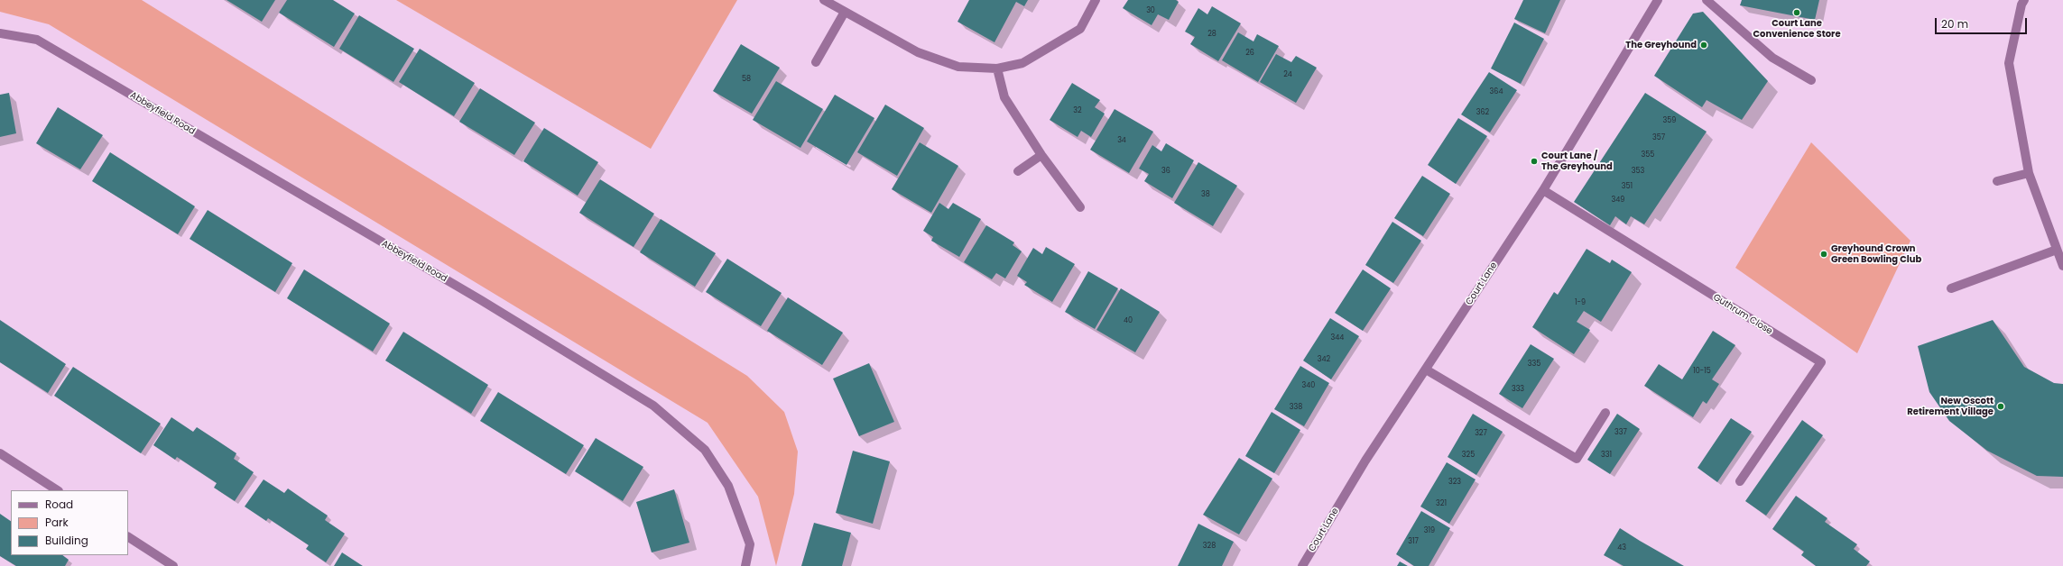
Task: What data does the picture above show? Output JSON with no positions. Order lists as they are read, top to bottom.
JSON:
{
  "streets": {
    "street": ["Abbeyfield Road", "Court Lane", "Guthrum Close"]
  },
  "crossings": [
    ["Court Lane", "Guthrum Close"]
  ],
  "places": [
    "Court Lane Convenience Store",
    "The Greyhound",
    "Court Lane / The Greyhound",
    "Greyhound Crown Green Bowling Club",
    "New Oscott Retirement Village"
  ],
  "house_numbers": [
    "30",
    "28",
    "26",
    "24",
    "58",
    "364",
    "32",
    "362",
    "359",
    "357",
    "34",
    "355",
    "36",
    "353",
    "351",
    "38",
    "349",
    "1-9",
    "40",
    "344",
    "342",
    "335",
    "10-15",
    "340",
    "333",
    "338",
    "337",
    "327",
    "325",
    "331",
    "323",
    "321",
    "319",
    "317",
    "328",
    "43"
  ],
  "legend": ["Road", "Park", "Building"],
  "scale_bar": "20 m"
}
